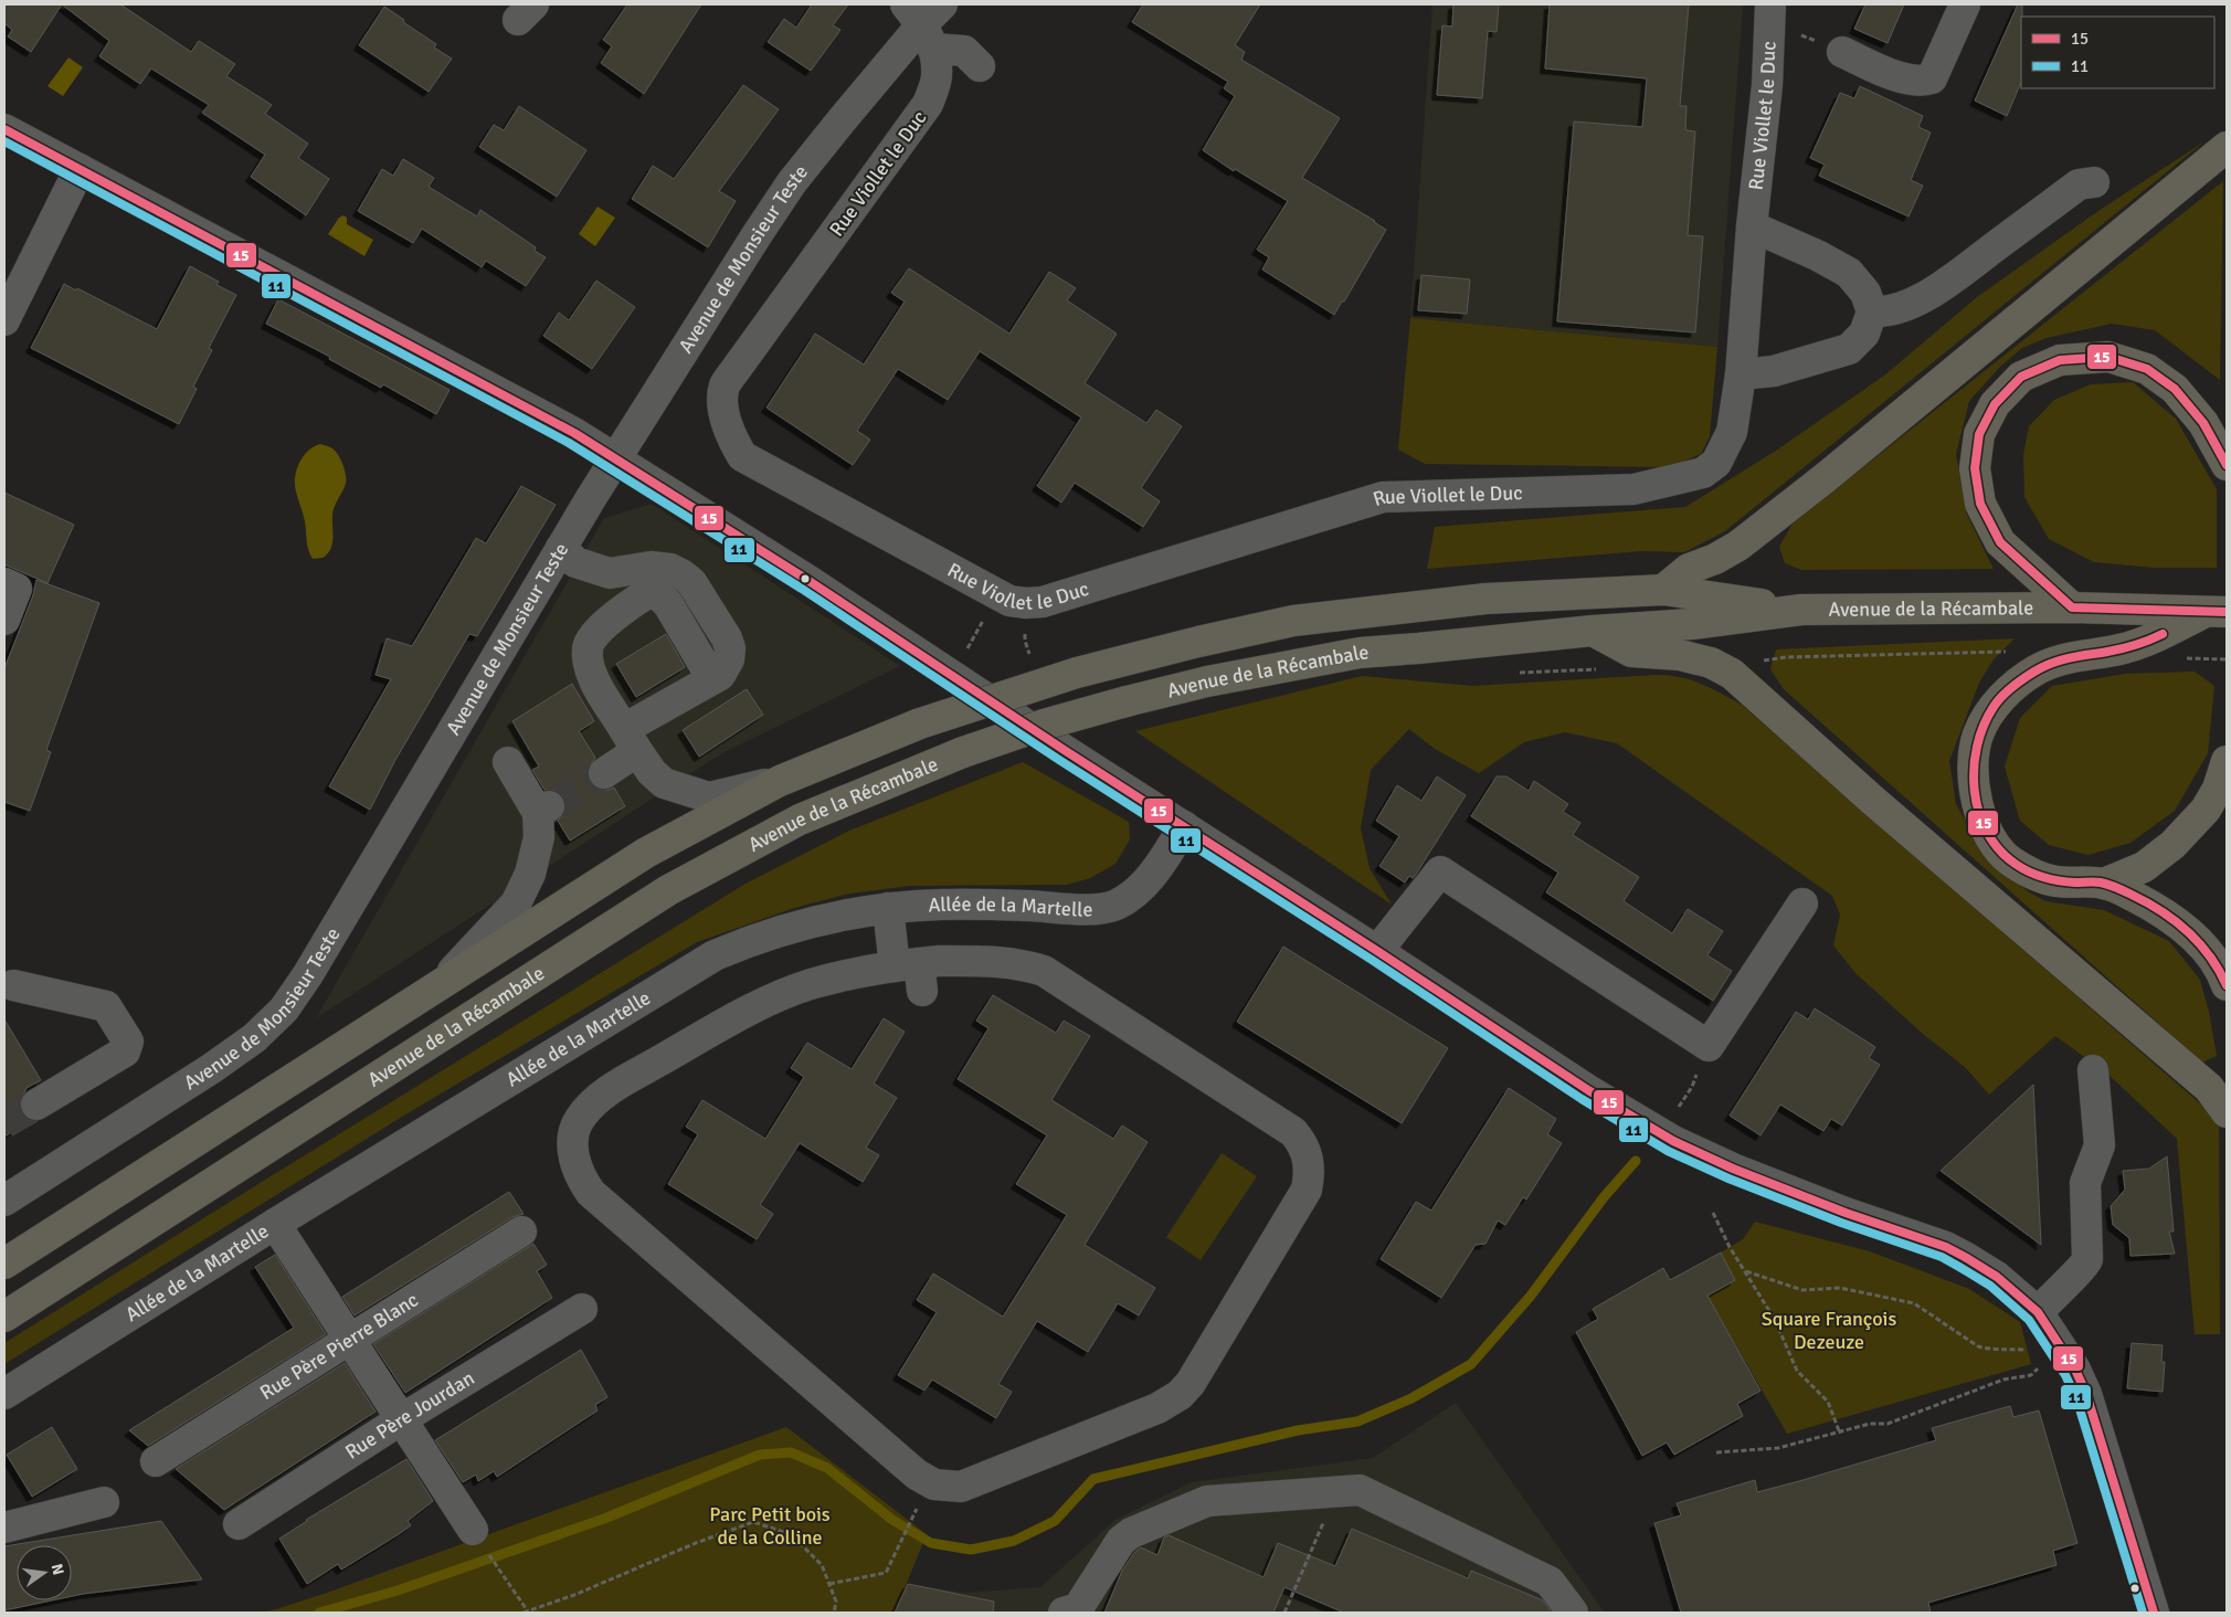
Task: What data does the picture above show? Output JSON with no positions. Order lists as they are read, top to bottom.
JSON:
{
  "streets": {
    "main road": ["Avenue de la Récambale"],
    "street": [
      "Rue Viollet le Duc",
      "Avenue de Monsieur Teste",
      "Allée de la Martelle",
      "Rue Père Pierre Blanc",
      "Rue Père Jourdan"
    ]
  },
  "crossings": [
    ["Rue Viollet le Duc", "Avenue de Monsieur Teste"]
  ],
  "parks": ["Square François Dezeuze", "Parc Petit bois de la Colline"],
  "lines": ["transit line 15", "transit line 11"],
  "legend": ["15", "11"],
  "north": "right"
}
